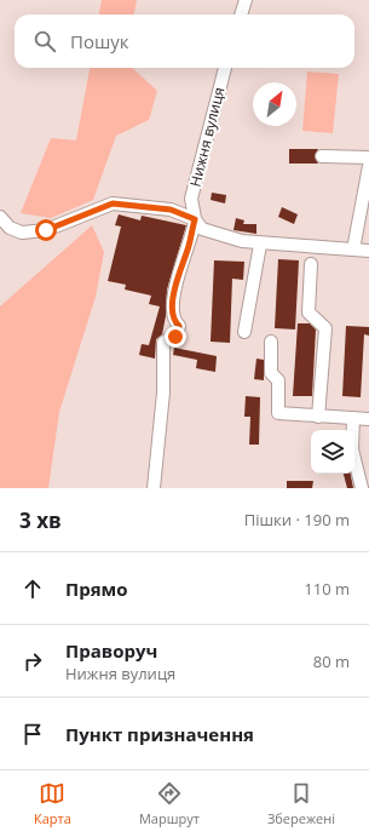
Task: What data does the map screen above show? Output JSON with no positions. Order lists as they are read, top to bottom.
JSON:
{
  "streets": {
    "street": ["Нижня вулиця"]
  },
  "north": "top right",
  "page": {
    "search": "Пошук",
    "heading": ["3 хв", "Пішки · 190 m"],
    "list": [
      ["Прямо", "110 m"],
      ["Праворуч", "Нижня вулиця", "80 m"],
      "Пункт призначення"
    ],
    "nav": ["Карта", "Маршрут", "Збережені"]
  }
}
